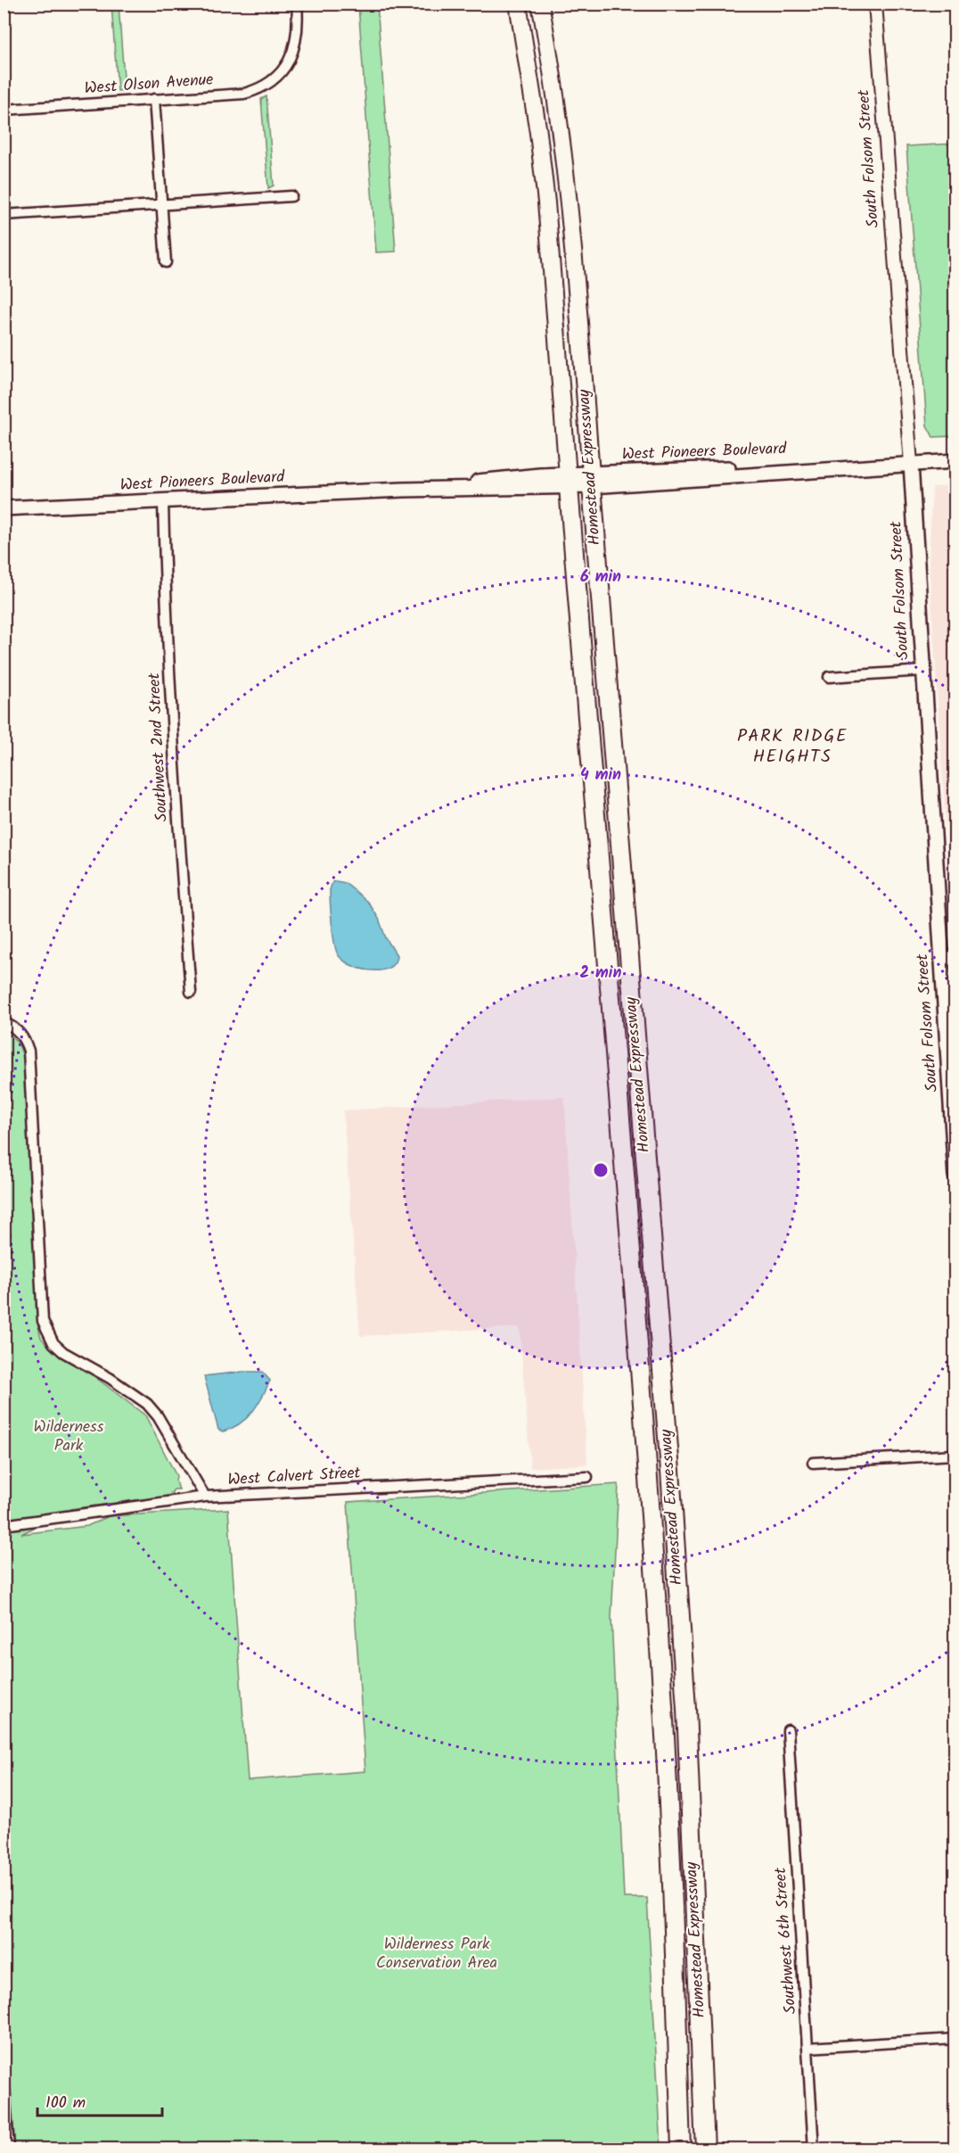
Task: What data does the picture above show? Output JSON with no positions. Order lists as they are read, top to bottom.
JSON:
{
  "streets": {
    "highway": ["Homestead Expressway"],
    "main road": ["South Folsom Street", "West Pioneers Boulevard"],
    "street": [
      "West Olson Avenue",
      "Southwest 2nd Street",
      "West Calvert Street",
      "Southwest 6th Street"
    ]
  },
  "crossings": [
    ["South Folsom Street", "West Pioneers Boulevard"],
    ["West Pioneers Boulevard", "Homestead Expressway"],
    ["West Pioneers Boulevard", "Southwest 2nd Street"]
  ],
  "districts": ["PARK RIDGE HEIGHTS"],
  "parks": ["Wilderness Park", "Wilderness Park Conservation Area"],
  "scale_bar": "100 m",
  "rings": ["6 min", "4 min", "2 min"]
}
